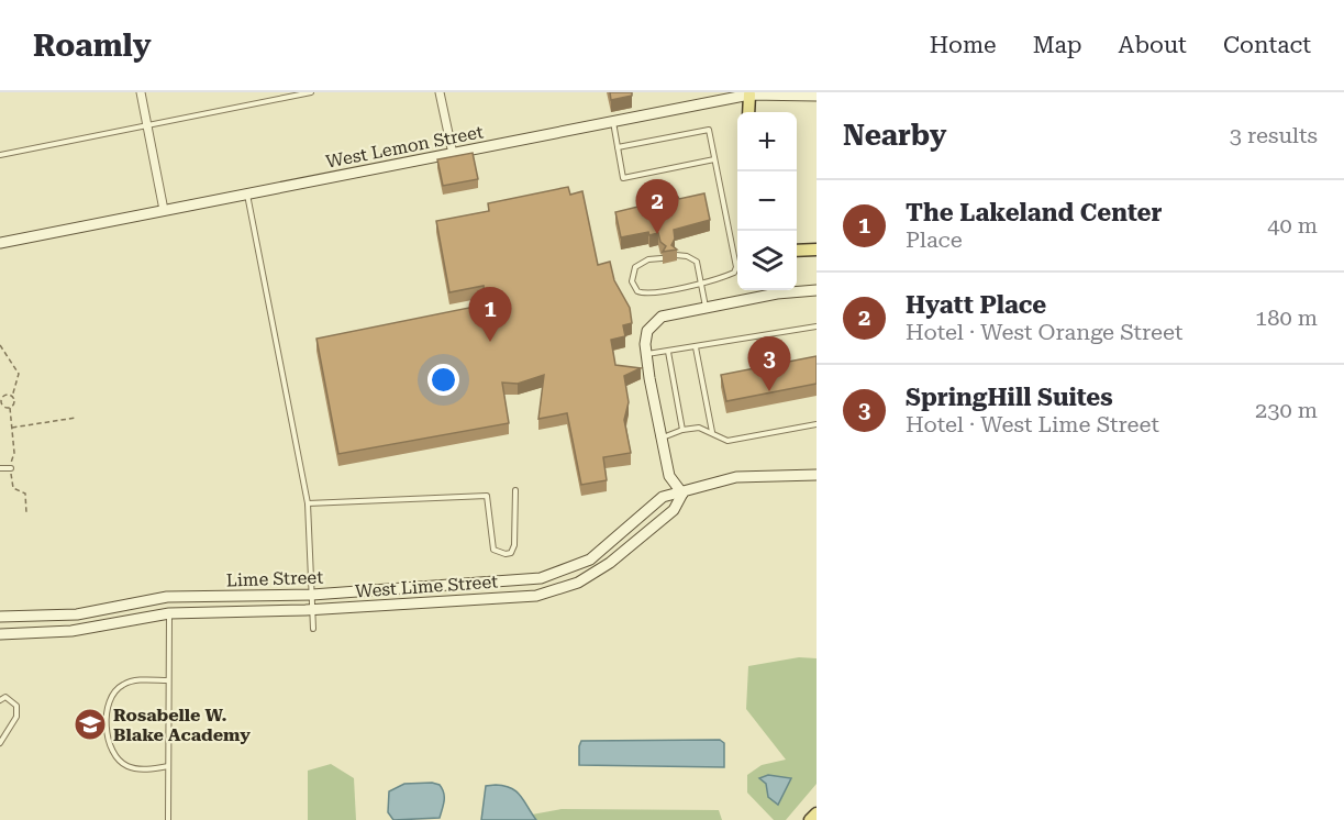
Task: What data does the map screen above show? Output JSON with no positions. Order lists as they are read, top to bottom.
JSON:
{
  "streets": {
    "street": ["West Lemon Street", "Lime Street", "West Lime Street"]
  },
  "crossings": [
    ["Lime Street", "West Lime Street"]
  ],
  "places": {
    "school or university": ["Rosabelle W. Blake Academy"]
  },
  "page": {
    "header": "Roamly",
    "nav": [
      "Home",
      "Map",
      "About",
      "Contact"
    ],
    "heading": ["Nearby", "3 results"],
    "map_buttons": ["+", "−"],
    "list": [
      {
        "mark": "1",
        "name": "The Lakeland Center",
        "note": "Place",
        "value": "40 m"
      },
      {
        "mark": "2",
        "name": "Hyatt Place",
        "note": "Hotel · West Orange Street",
        "value": "180 m"
      },
      {
        "mark": "3",
        "name": "SpringHill Suites",
        "note": "Hotel · West Lime Street",
        "value": "230 m"
      }
    ],
    "pins": ["2", "1", "3"]
  }
}
